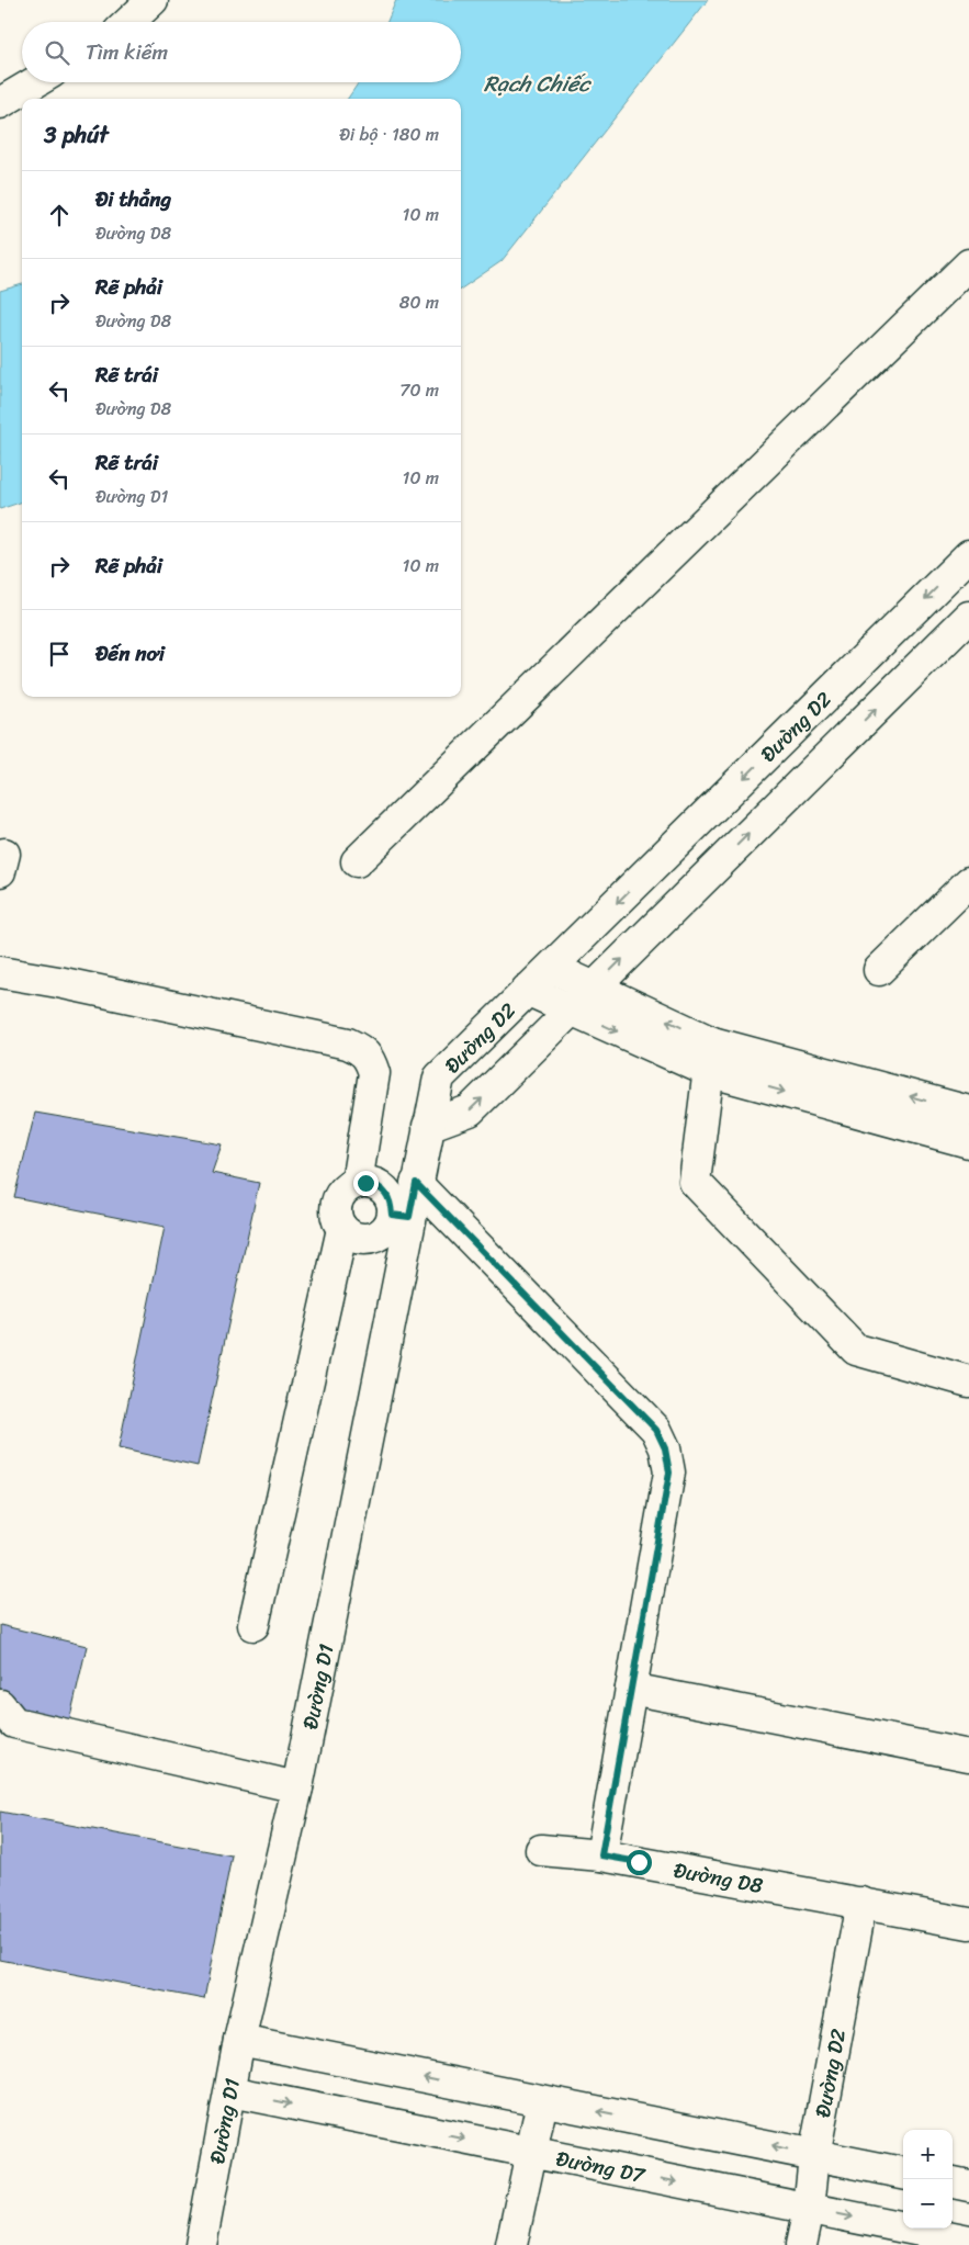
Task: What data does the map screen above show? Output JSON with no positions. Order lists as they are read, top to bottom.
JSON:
{
  "streets": {
    "street": [
      "Đường D2",
      "Đường D1",
      "Đường D8",
      "Đường D7"
    ]
  },
  "crossings": [
    ["Đường D2", "Đường D1"],
    ["Đường D2", "Đường D8"],
    ["Đường D2", "Đường D7"],
    ["Đường D1", "Đường D7"]
  ],
  "water": ["Rạch Chiếc"],
  "page": {
    "search": "Tìm kiếm",
    "heading": ["3 phút", "Đi bộ · 180 m"],
    "list": [
      ["Đi thẳng", "Đường D8", "10 m"],
      ["Rẽ phải", "Đường D8", "80 m"],
      ["Rẽ trái", "Đường D8", "70 m"],
      ["Rẽ trái", "Đường D1", "10 m"],
      ["Rẽ phải", "10 m"],
      "Đến nơi"
    ],
    "map_buttons": ["+", "−"]
  }
}
